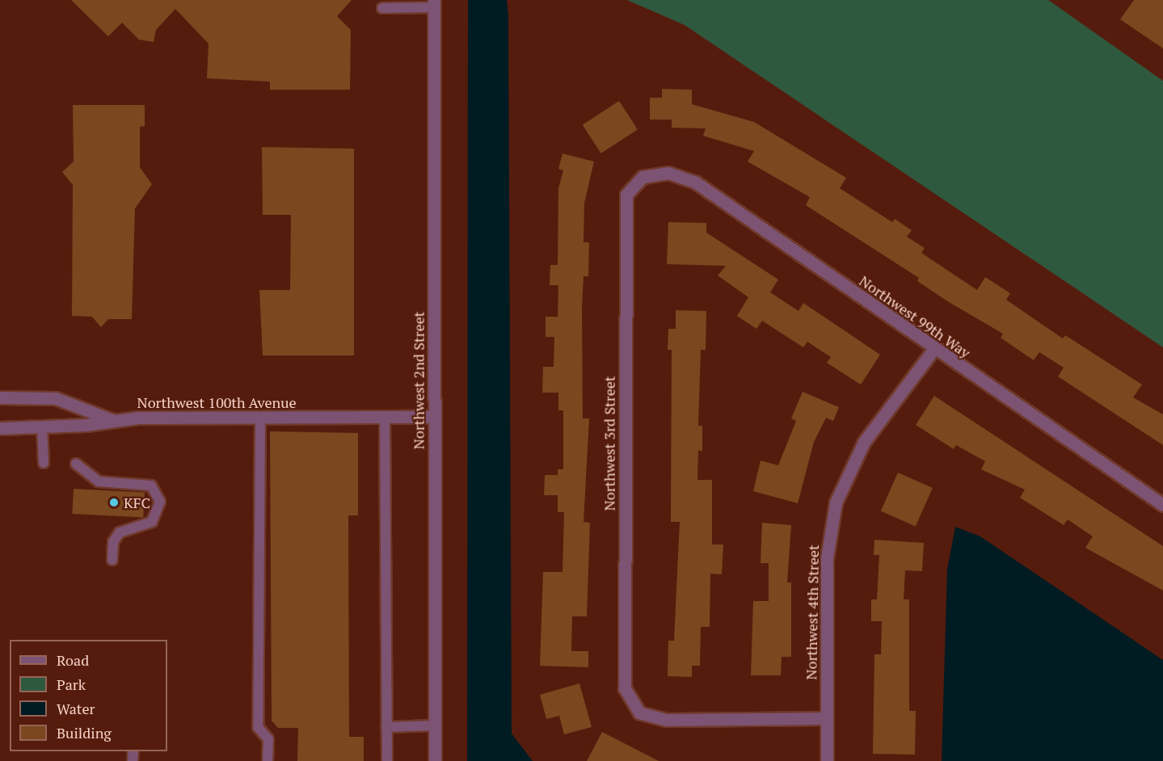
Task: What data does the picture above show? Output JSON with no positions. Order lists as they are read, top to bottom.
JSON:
{
  "streets": {
    "street": [
      "Northwest 99th Way",
      "Northwest 2nd Street",
      "Northwest 100th Avenue",
      "Northwest 3rd Street",
      "Northwest 4th Street"
    ]
  },
  "crossings": [
    ["Northwest 99th Way", "Northwest 3rd Street"],
    ["Northwest 99th Way", "Northwest 4th Street"],
    ["Northwest 2nd Street", "Northwest 100th Avenue"],
    ["Northwest 3rd Street", "Northwest 4th Street"]
  ],
  "places": ["KFC"],
  "legend": [
    "Road",
    "Park",
    "Water",
    "Building"
  ]
}
